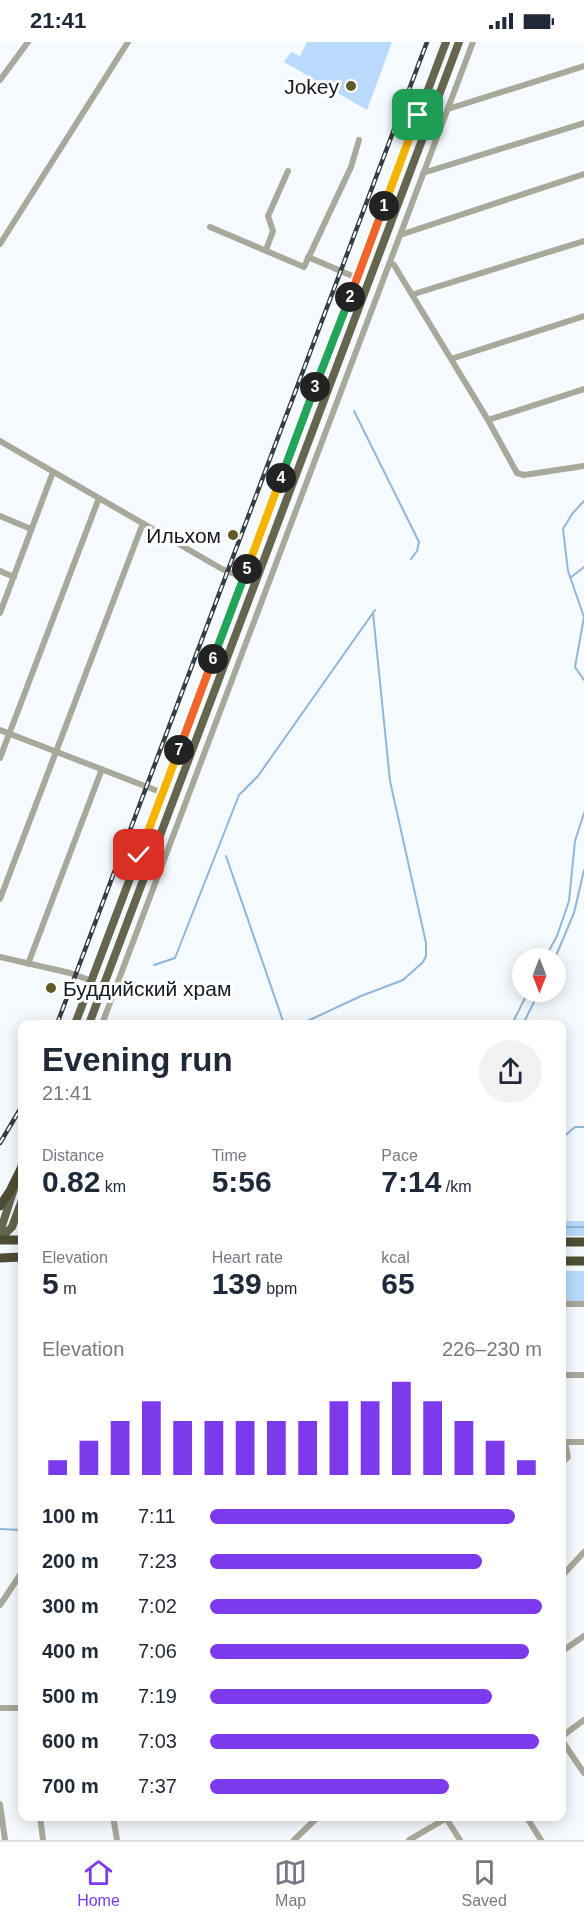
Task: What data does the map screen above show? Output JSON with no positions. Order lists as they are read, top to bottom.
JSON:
{
  "places": ["Jokey", "Ильхом", "Буддийский храм"],
  "north": "bottom",
  "page": {
    "status": "21:41",
    "pins": [
      "1",
      "2",
      "3",
      "4",
      "5",
      "6",
      "7"
    ],
    "heading": ["Evening run", "21:41"],
    "stats": [
      ["Distance", "0.82 km"],
      ["Time", "5:56"],
      ["Pace", "7:14 /km"],
      ["Elevation", "5 m"],
      ["Heart rate", "139 bpm"],
      ["kcal", "65"]
    ],
    "chart": ["Elevation", "226–230 m"],
    "list": [
      {
        "name": "100 m",
        "note": "7:11"
      },
      {
        "name": "200 m",
        "note": "7:23"
      },
      {
        "name": "300 m",
        "note": "7:02"
      },
      {
        "name": "400 m",
        "note": "7:06"
      },
      {
        "name": "500 m",
        "note": "7:19"
      },
      {
        "name": "600 m",
        "note": "7:03"
      },
      {
        "name": "700 m",
        "note": "7:37"
      }
    ],
    "tabs": ["Home", "Map", "Saved"]
  }
}
